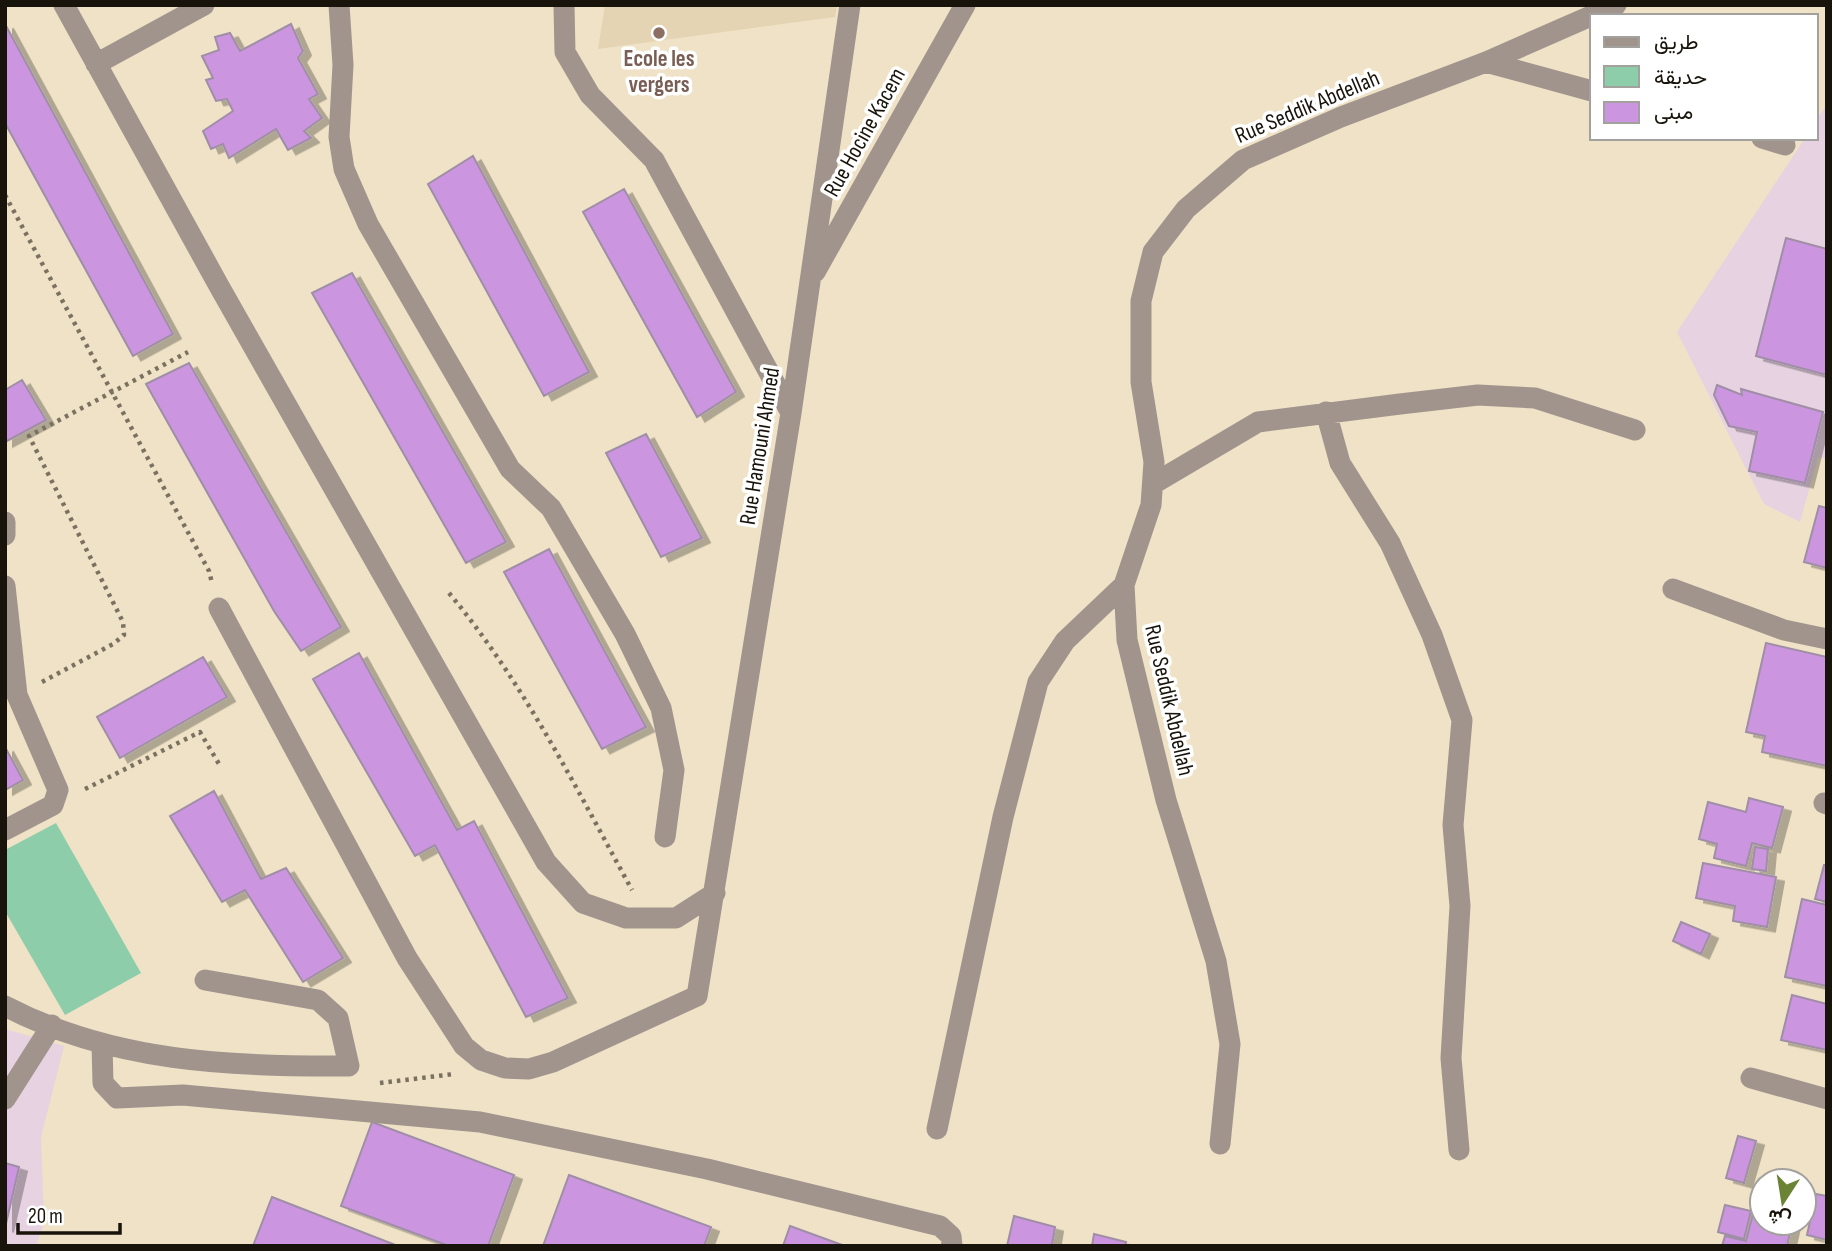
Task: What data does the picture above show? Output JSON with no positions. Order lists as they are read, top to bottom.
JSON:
{
  "streets": {
    "street": ["Rue Seddik Abdellah", "Rue Hocine Kacem", "Rue Hamouni Ahmed"]
  },
  "crossings": [
    ["Rue Hocine Kacem", "Rue Hamouni Ahmed"]
  ],
  "places": ["Ecole les vergers"],
  "legend": ["طريق", "حديقة", "مبنى"],
  "scale_bar": "20 m",
  "north": "bottom"
}
